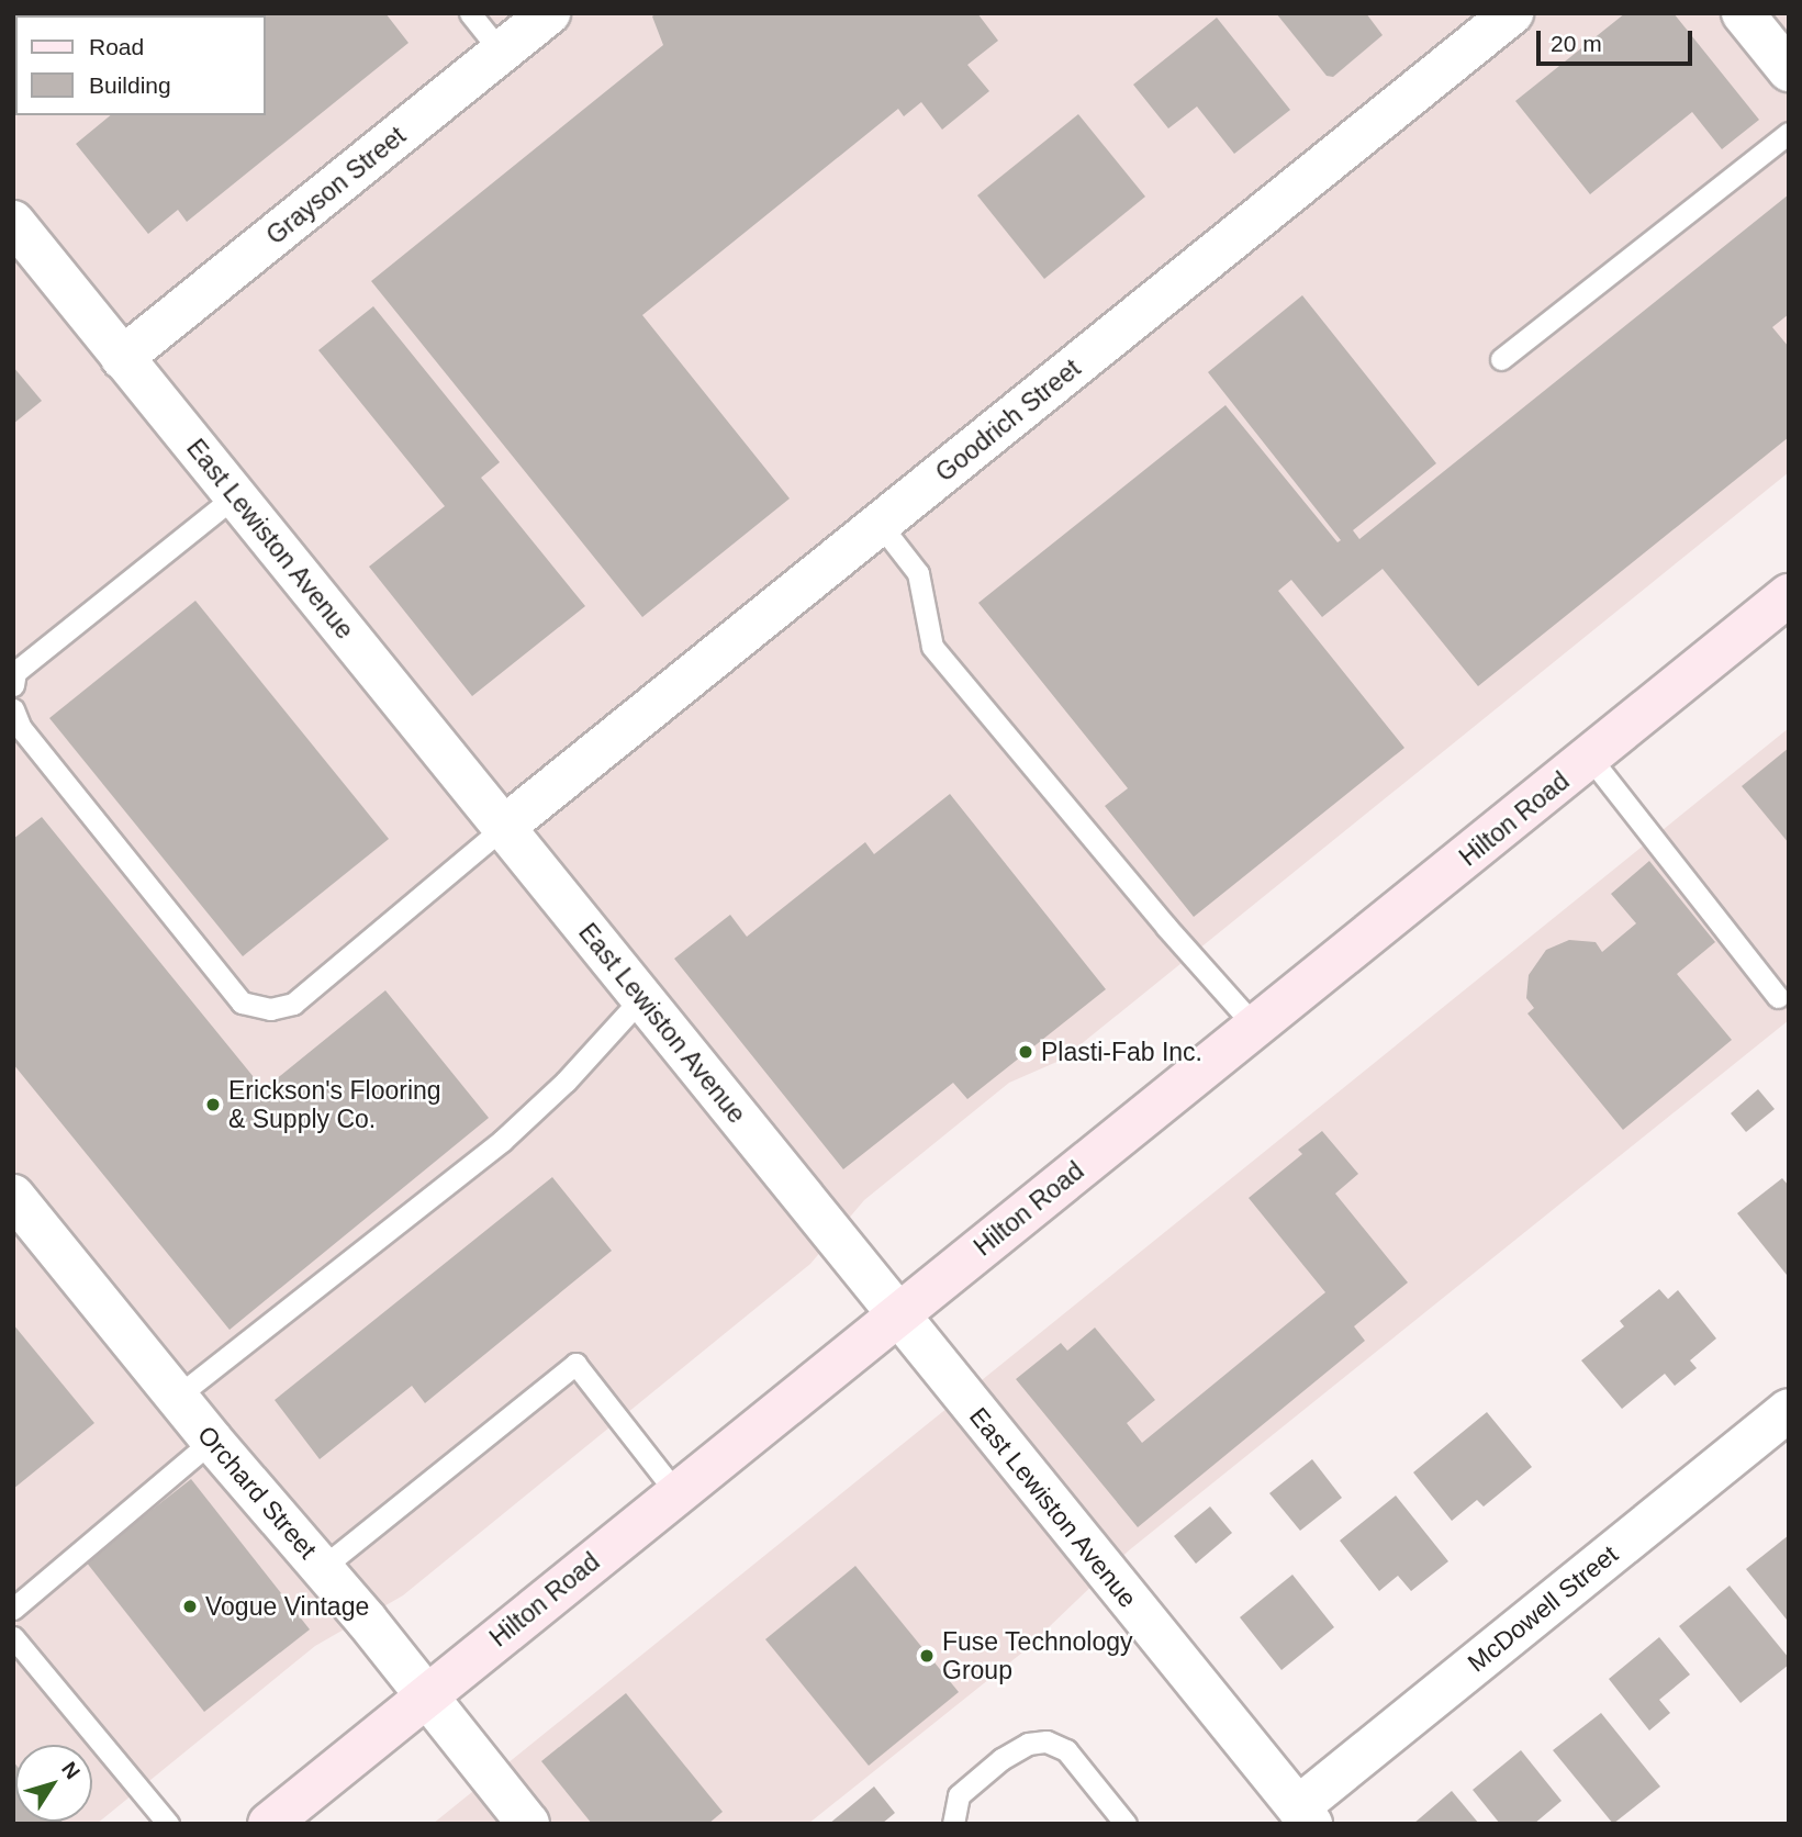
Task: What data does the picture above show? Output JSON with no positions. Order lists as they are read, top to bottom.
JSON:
{
  "streets": {
    "street": [
      "Grayson Street",
      "Goodrich Street",
      "East Lewiston Avenue",
      "Hilton Road",
      "Orchard Street",
      "McDowell Street"
    ]
  },
  "crossings": [
    ["Grayson Street", "East Lewiston Avenue"],
    ["Goodrich Street", "East Lewiston Avenue"],
    ["East Lewiston Avenue", "Hilton Road"],
    ["East Lewiston Avenue", "McDowell Street"],
    ["Hilton Road", "Orchard Street"]
  ],
  "places": [
    "Plasti-Fab Inc.",
    "Erickson's Flooring & Supply Co.",
    "Vogue Vintage",
    "Fuse Technology Group"
  ],
  "legend": ["Road", "Building"],
  "scale_bar": "20 m",
  "north": "top right"
}
